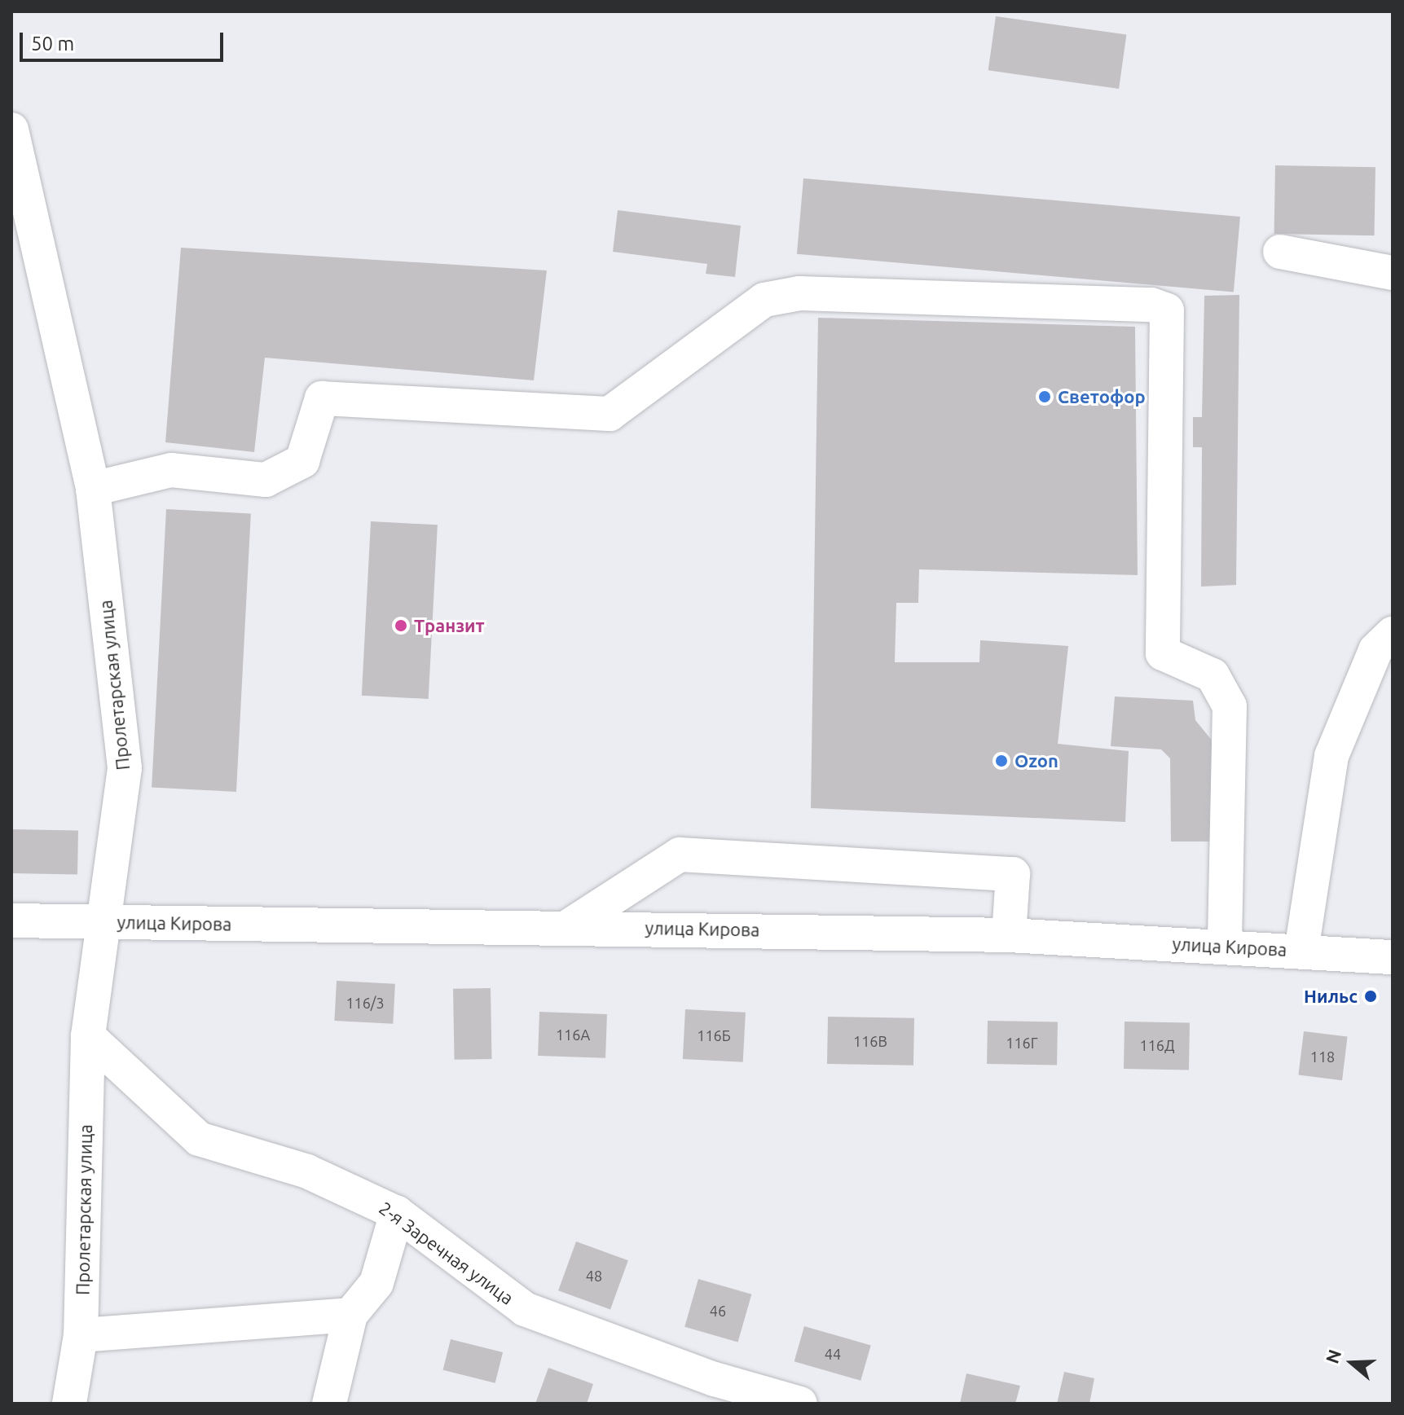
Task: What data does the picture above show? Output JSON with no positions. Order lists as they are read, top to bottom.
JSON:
{
  "streets": {
    "street": ["Пролетарская улица", "улица Кирова", "2-я Заречная улица"]
  },
  "crossings": [
    ["Пролетарская улица", "улица Кирова"],
    ["Пролетарская улица", "2-я Заречная улица"]
  ],
  "places": [
    "Светофор",
    "Транзит",
    "Ozon",
    "Нильс"
  ],
  "house_numbers": [
    "116/3",
    "116А",
    "116Б",
    "116В",
    "116Г",
    "116Д",
    "118",
    "48",
    "46",
    "44"
  ],
  "scale_bar": "50 m",
  "north": "left"
}
